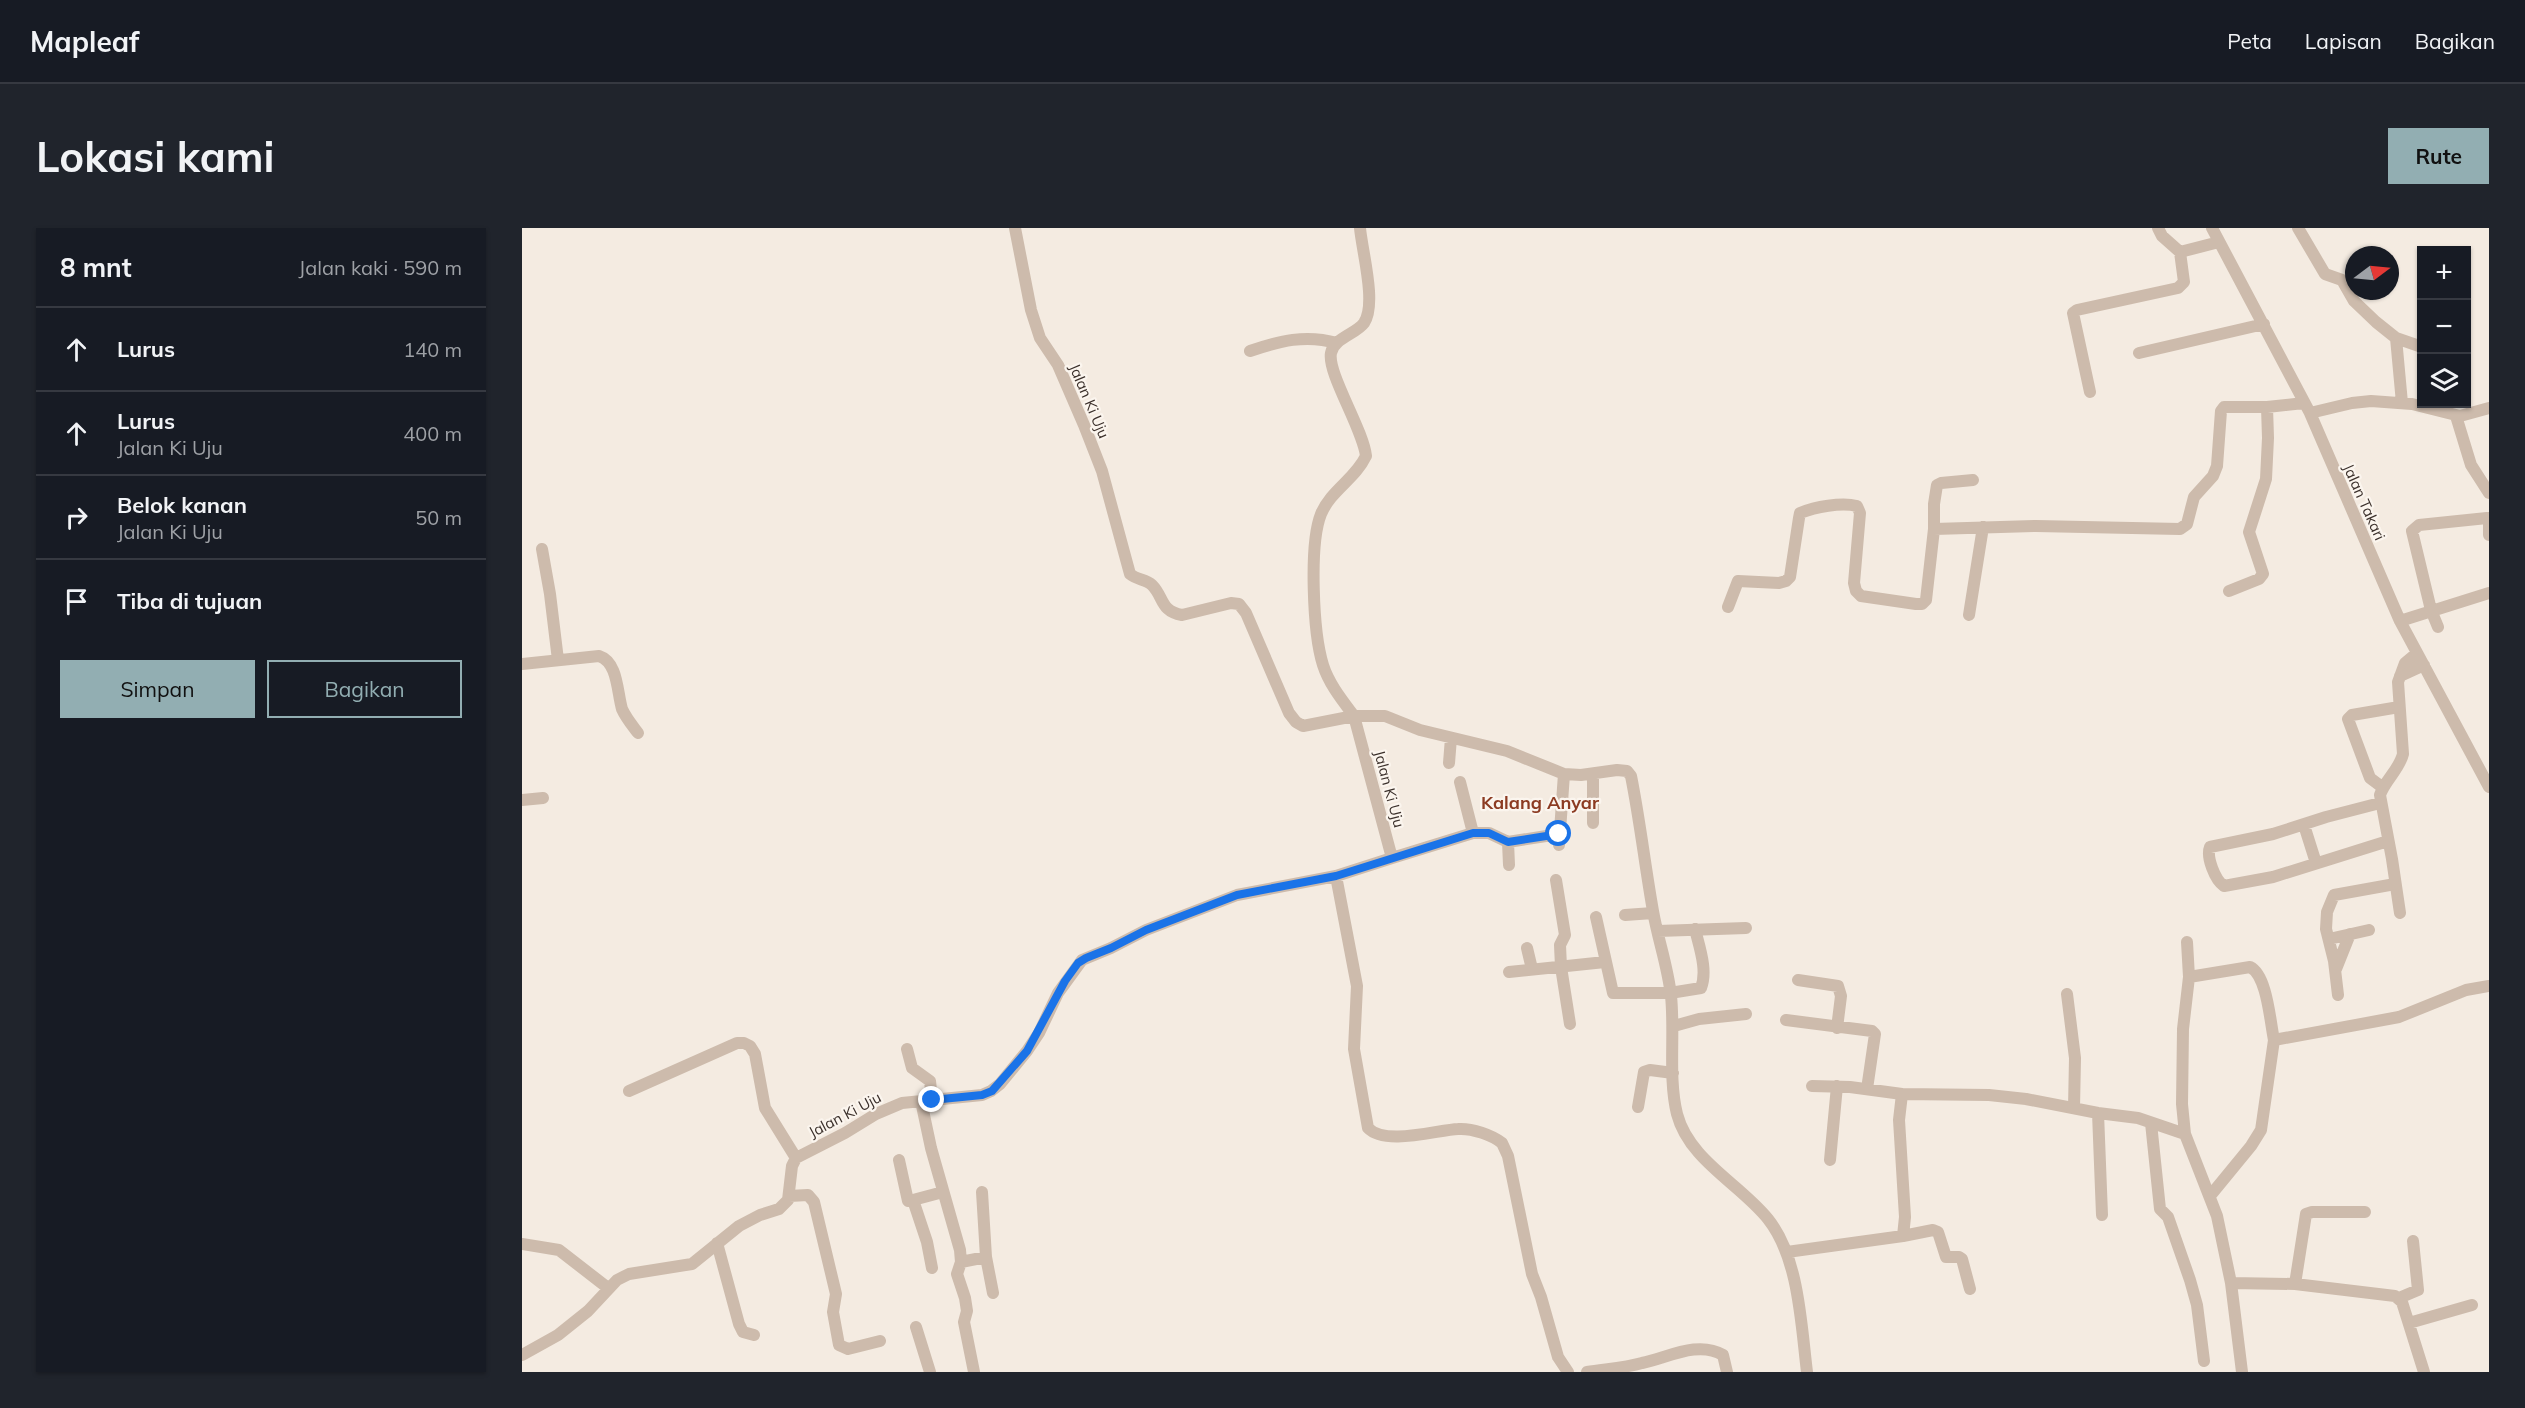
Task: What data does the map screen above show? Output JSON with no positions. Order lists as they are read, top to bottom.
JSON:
{
  "streets": {
    "street": ["Jalan Ki Uju", "Jalan Takari"]
  },
  "districts": ["Kalang Anyar"],
  "north": "right",
  "page": {
    "header": "Mapleaf",
    "nav": ["Peta", "Lapisan", "Bagikan"],
    "buttons": [
      "Rute",
      ["Simpan", "Bagikan"]
    ],
    "title": "Lokasi kami",
    "heading": ["8 mnt", "Jalan kaki · 590 m"],
    "map_buttons": ["+", "−"],
    "list": [
      ["Lurus", "140 m"],
      ["Lurus", "Jalan Ki Uju", "400 m"],
      ["Belok kanan", "Jalan Ki Uju", "50 m"],
      "Tiba di tujuan"
    ]
  }
}
